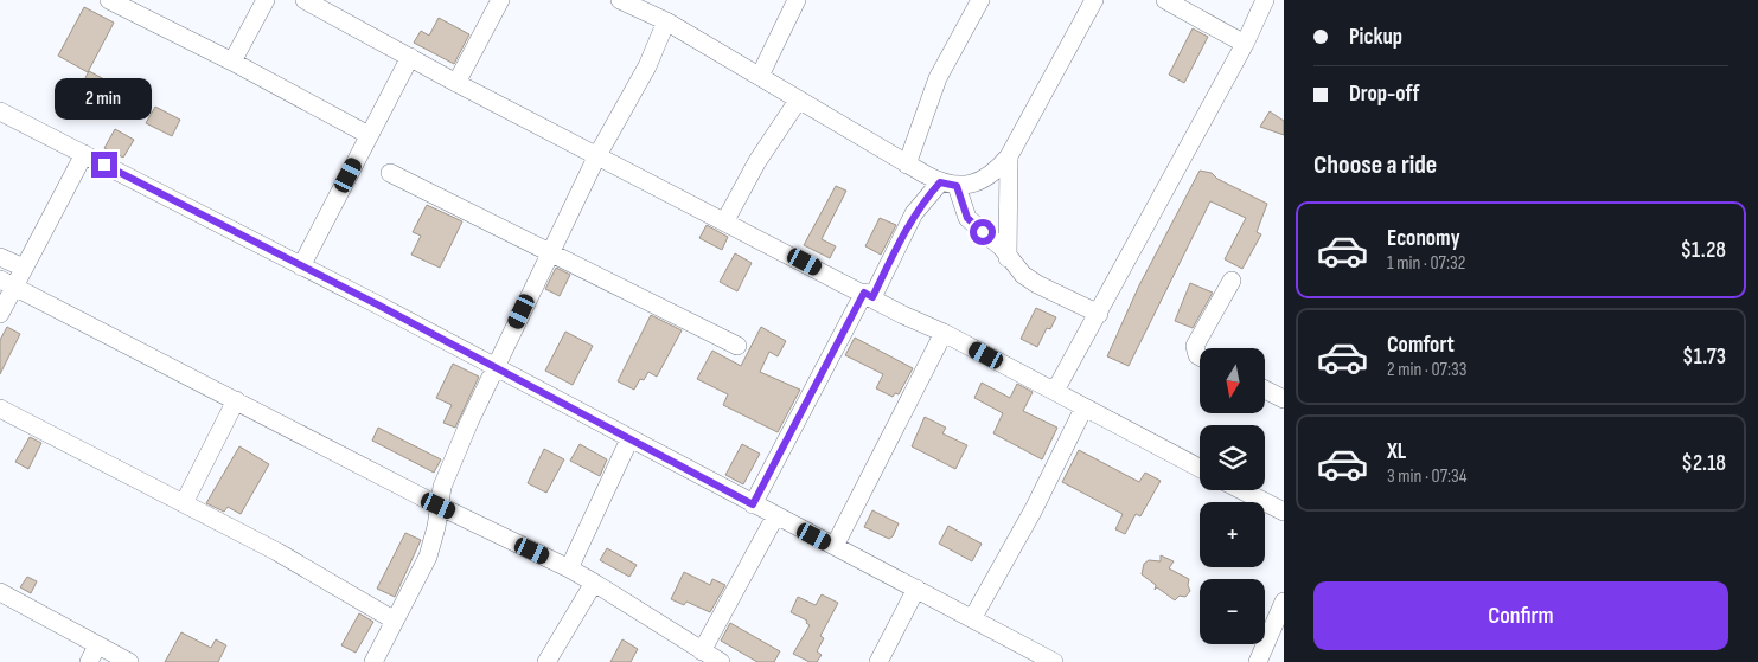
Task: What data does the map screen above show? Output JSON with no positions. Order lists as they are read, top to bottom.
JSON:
{
  "north": "bottom",
  "page": {
    "banner": ["Pickup", "Drop-off"],
    "bubble": "2 min",
    "heading": "Choose a ride",
    "list": [
      {
        "name": "Economy",
        "note": "1 min · 07:32",
        "value": "$1.28"
      },
      {
        "name": "Comfort",
        "note": "2 min · 07:33",
        "value": "$1.73"
      },
      {
        "name": "XL",
        "note": "3 min · 07:34",
        "value": "$2.18"
      }
    ],
    "map_buttons": ["+", "−"],
    "buttons": "Confirm"
  }
}
